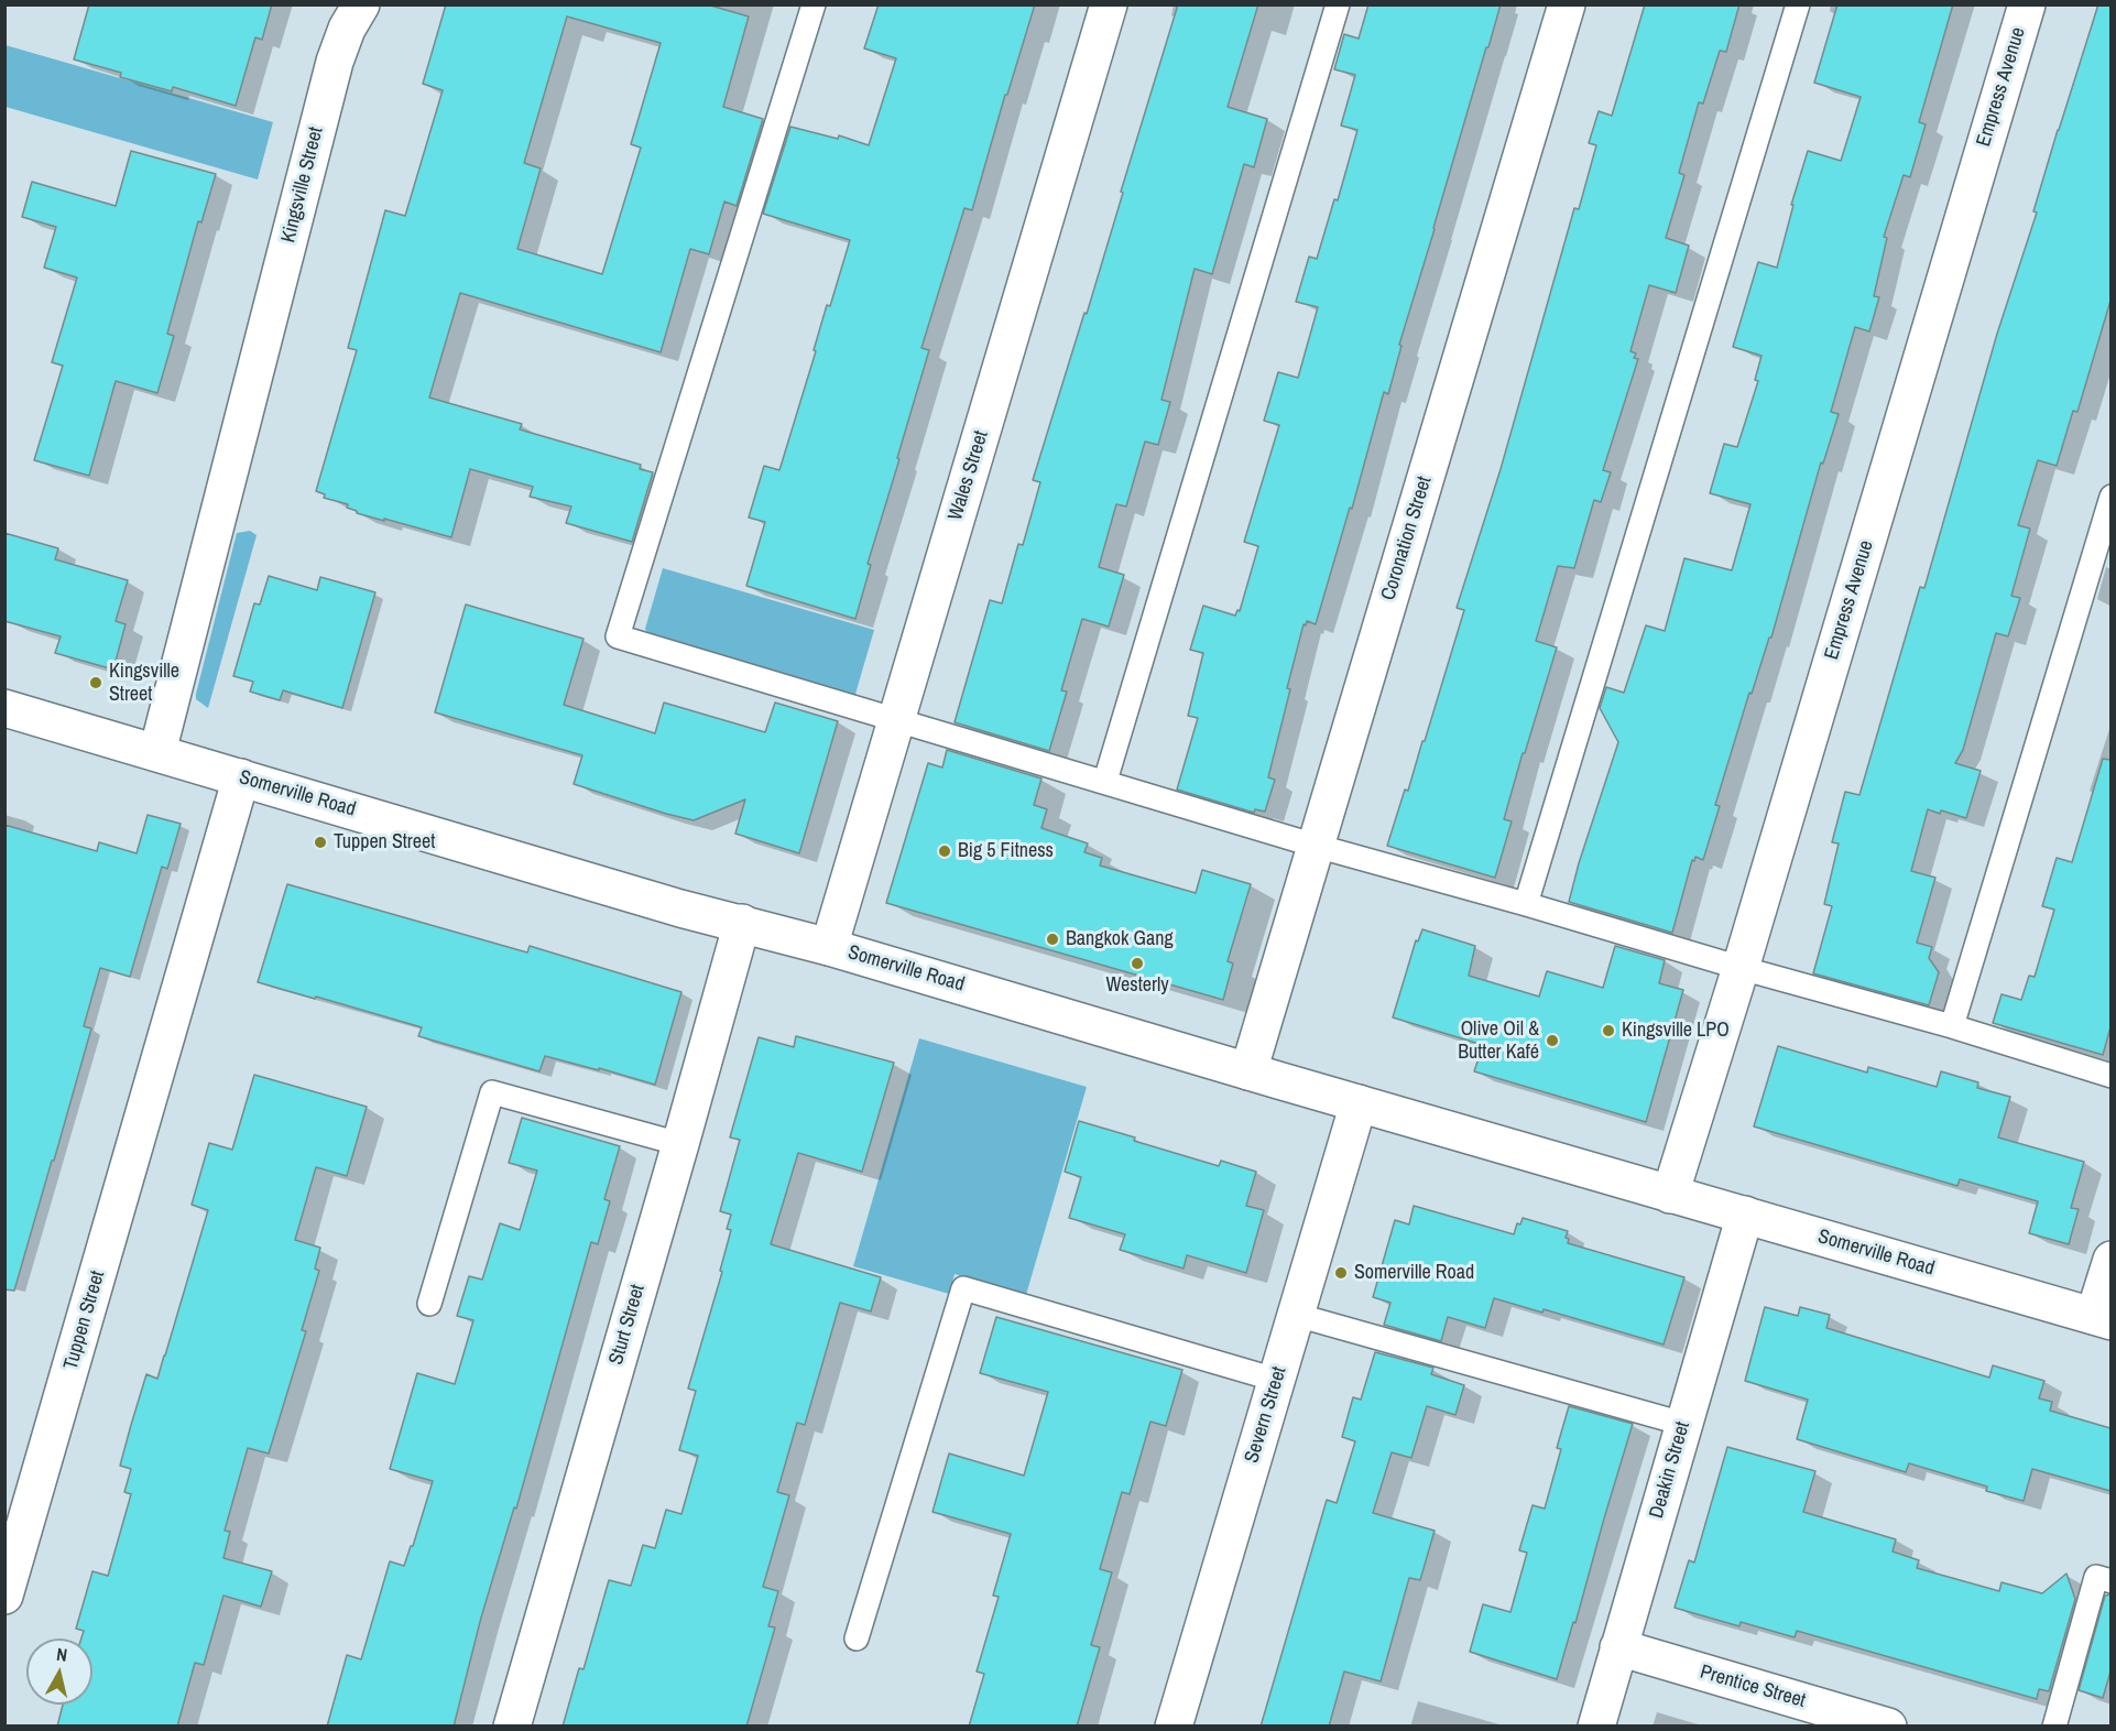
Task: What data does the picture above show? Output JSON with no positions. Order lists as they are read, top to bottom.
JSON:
{
  "streets": {
    "street": [
      "Empress Avenue",
      "Kingsville Street",
      "Wales Street",
      "Coronation Street",
      "Somerville Road",
      "Tuppen Street",
      "Sturt Street",
      "Severn Street",
      "Deakin Street",
      "Prentice Street"
    ]
  },
  "crossings": [
    ["Empress Avenue", "Somerville Road"],
    ["Kingsville Street", "Somerville Road"],
    ["Wales Street", "Somerville Road"],
    ["Coronation Street", "Somerville Road"],
    ["Somerville Road", "Tuppen Street"],
    ["Somerville Road", "Sturt Street"],
    ["Somerville Road", "Severn Street"],
    ["Somerville Road", "Deakin Street"],
    ["Deakin Street", "Prentice Street"]
  ],
  "places": [
    "Kingsville Street",
    "Tuppen Street",
    "Big 5 Fitness",
    "Bangkok Gang",
    "Westerly",
    "Kingsville LPO",
    "Olive Oil & Butter Kafé",
    "Somerville Road"
  ],
  "north": "top"
}
